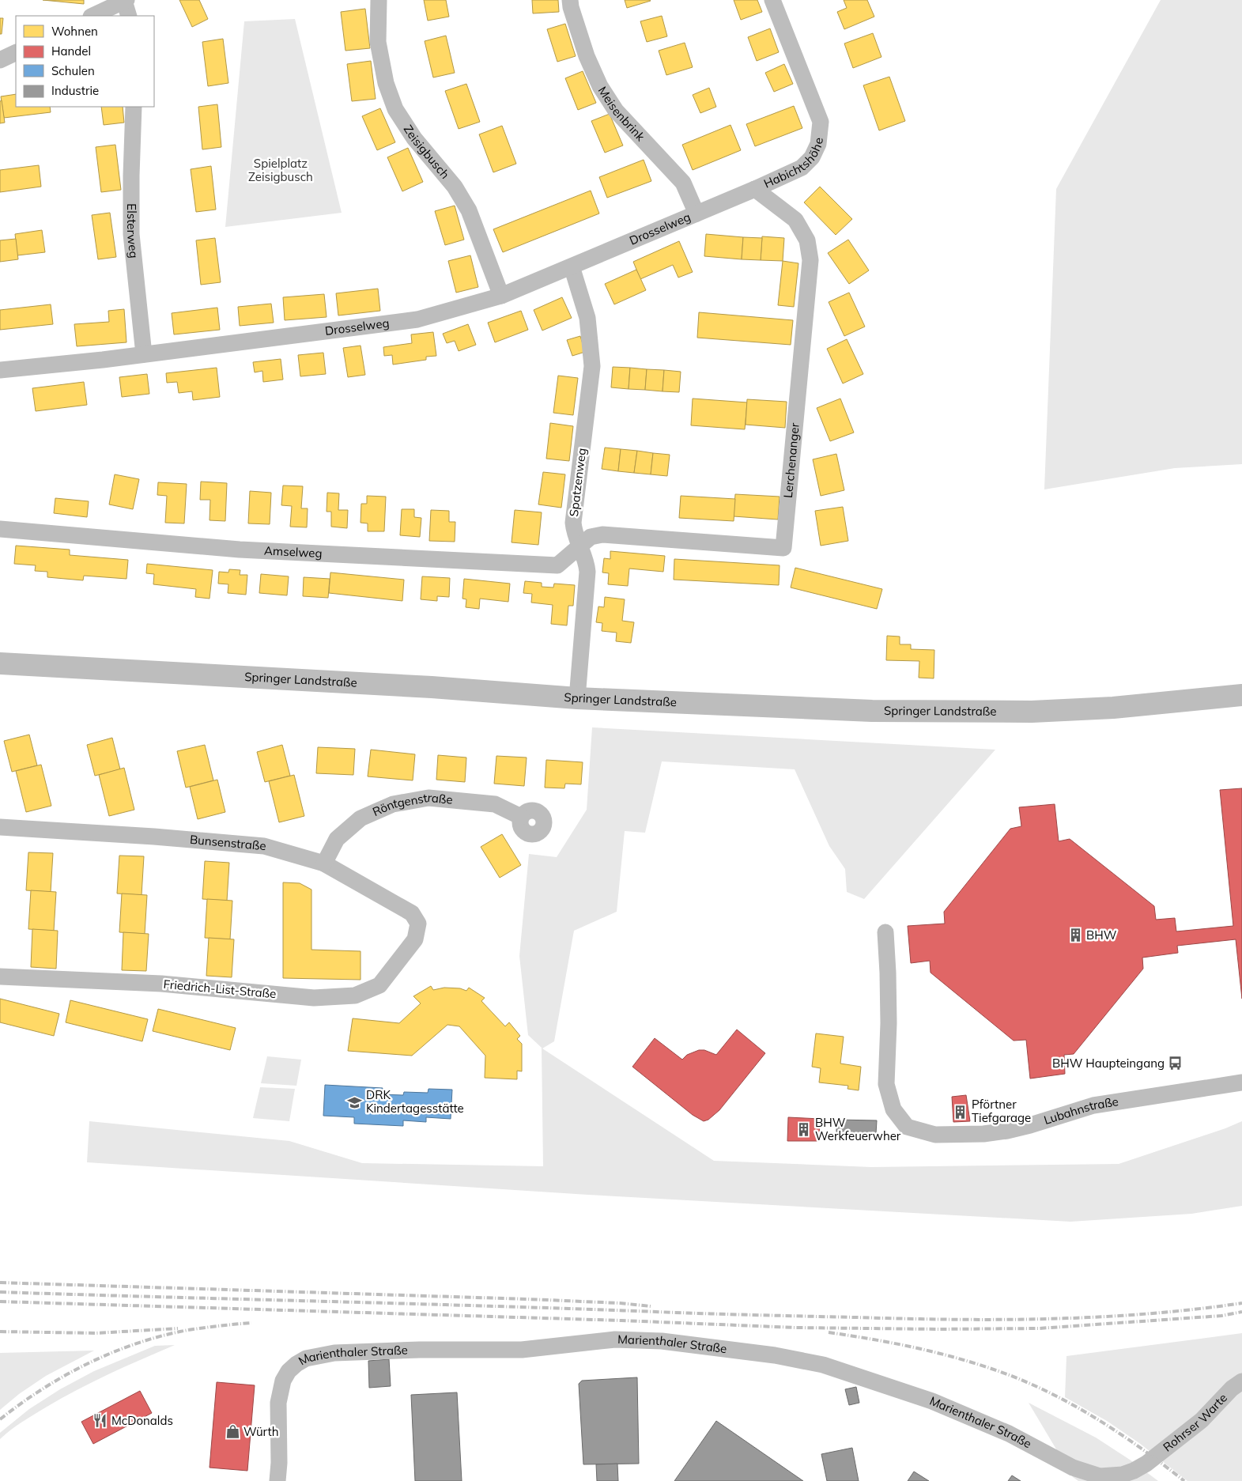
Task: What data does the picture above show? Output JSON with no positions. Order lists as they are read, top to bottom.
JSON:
{
  "streets": {
    "main road": ["Springer Landstraße"],
    "street": [
      "Meisenbrink",
      "Zeisigbusch",
      "Habichtshöhe",
      "Drosselweg",
      "Elsterweg",
      "Lerchenanger",
      "Spatzenweg",
      "Amselweg",
      "Röntgenstraße",
      "Bunsenstraße",
      "Friedrich-List-Straße",
      "Lubahnstraße",
      "Marienthaler Straße",
      "Rohrser Warte"
    ]
  },
  "crossings": [
    ["Meisenbrink", "Habichtshöhe"],
    ["Meisenbrink", "Drosselweg"],
    ["Zeisigbusch", "Drosselweg"],
    ["Habichtshöhe", "Drosselweg"],
    ["Habichtshöhe", "Lerchenanger"],
    ["Drosselweg", "Elsterweg"],
    ["Drosselweg", "Spatzenweg"],
    ["Lerchenanger", "Spatzenweg"],
    ["Lerchenanger", "Amselweg"],
    ["Spatzenweg", "Amselweg"],
    ["Spatzenweg", "Springer Landstraße"],
    ["Röntgenstraße", "Bunsenstraße"],
    ["Bunsenstraße", "Friedrich-List-Straße"],
    ["Marienthaler Straße", "Rohrser Warte"]
  ],
  "parks": ["Spielplatz Zeisigbusch"],
  "places": {
    "building": ["BHW", "Pförtner Tiefgarage", "BHW Werkfeuerwher"],
    "bus stop": ["BHW Haupteingang"],
    "school or university": ["DRK Kindertagesstätte"],
    "restaurant": ["McDonalds"],
    "shop": ["Würth"]
  },
  "legend": [
    "Wohnen",
    "Handel",
    "Schulen",
    "Industrie"
  ]
}
